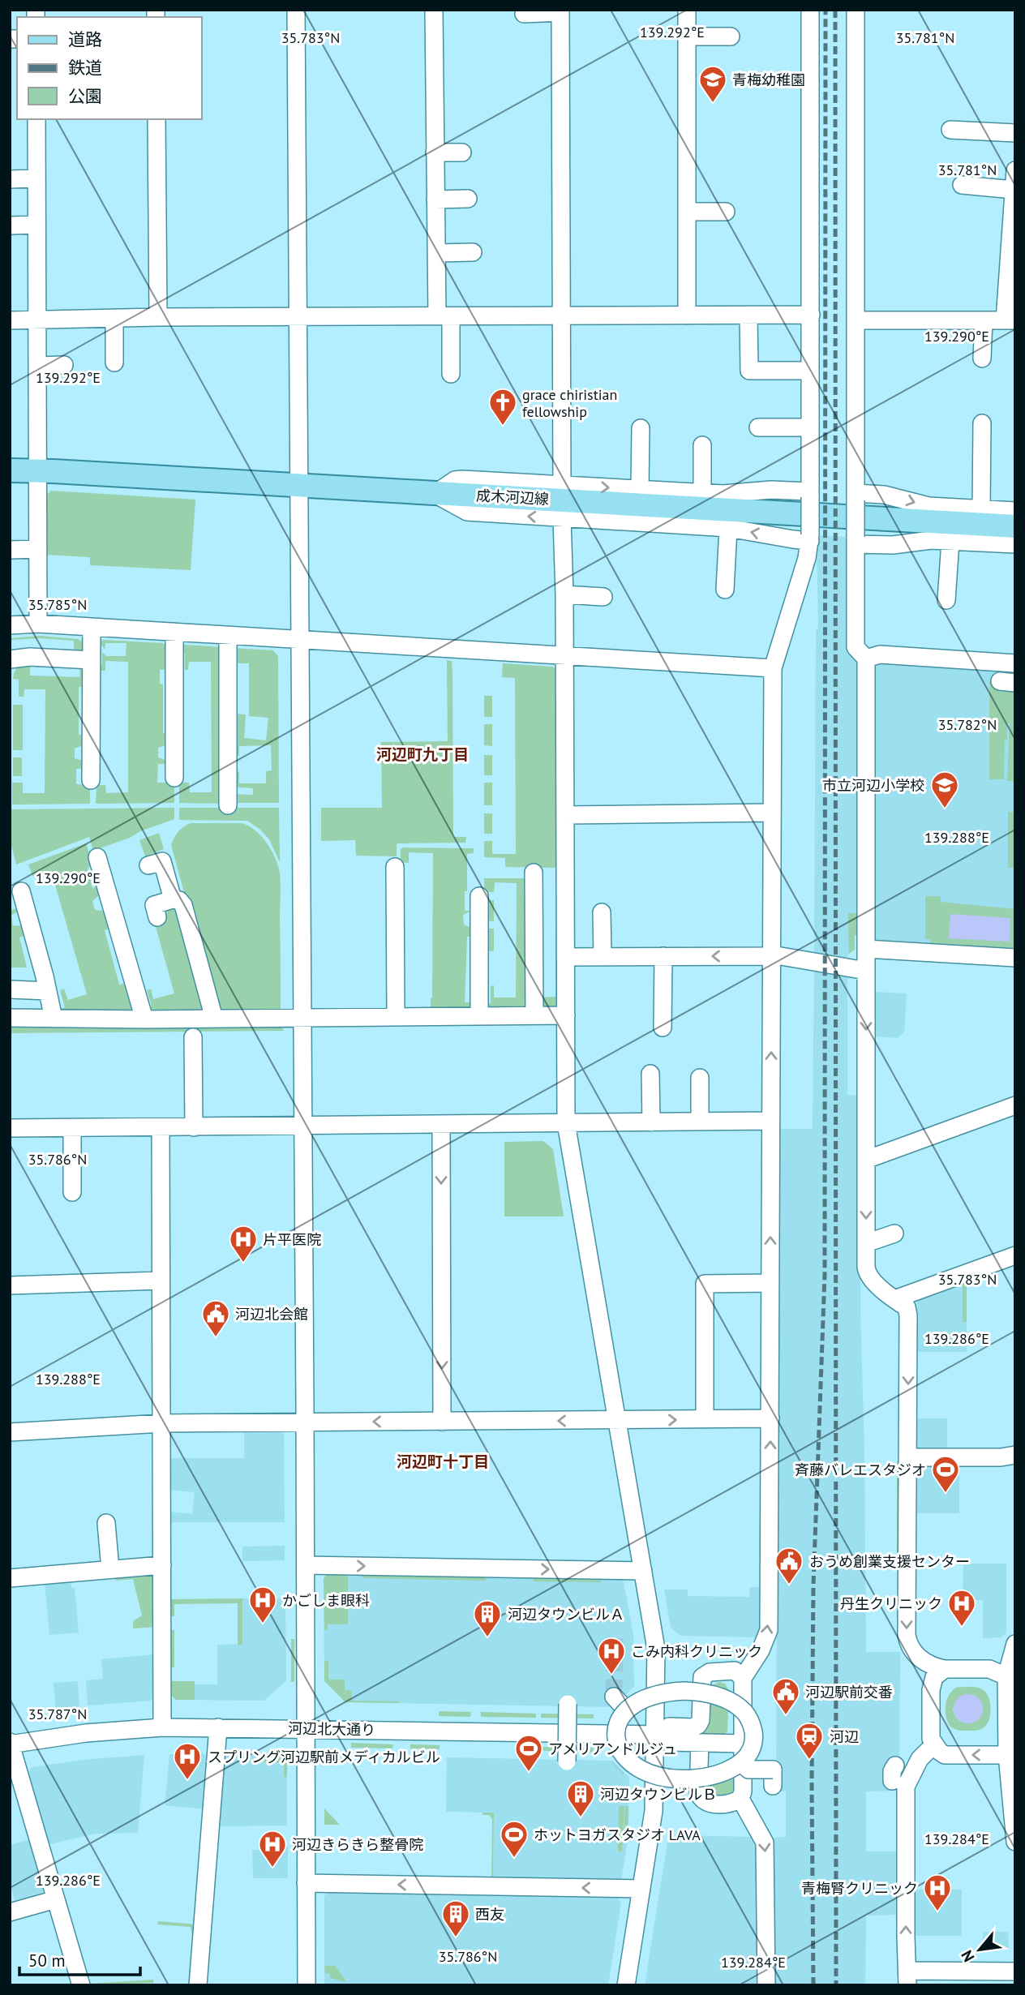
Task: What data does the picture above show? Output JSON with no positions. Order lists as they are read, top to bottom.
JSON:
{
  "streets": {
    "main road": ["成木河辺線"],
    "street": ["河辺北大通り"]
  },
  "districts": ["河辺町九丁目", "河辺町十丁目"],
  "places": {
    "school or university": ["青梅幼稚園", "市立河辺小学校"],
    "church": ["grace chiristian fellowship"],
    "hospital": [
      "片平医院",
      "かごしま眼科",
      "丹生クリニック",
      "こみ内科クリニック",
      "スプリング河辺駅前メディカルビル",
      "河辺きらきら整骨院",
      "青梅腎クリニック"
    ],
    "public building": ["河辺北会館", "おうめ創業支援センター", "河辺駅前交番"],
    "sports": ["斉藤バレエスタジオ", "アメリアンドルジュ", "ホットヨガスタジオ LAVA"],
    "building": ["河辺タウンビルＡ", "河辺タウンビルＢ", "西友"],
    "station": ["河辺"]
  },
  "legend": ["道路", "鉄道", "公園"],
  "scale_bar": "50 m",
  "north": "bottom left",
  "coordinates": [
    "139.292°E",
    "35.783°N",
    "35.781°N",
    "139.290°E",
    "35.785°N",
    "35.782°N",
    "139.288°E",
    "35.786°N",
    "139.286°E",
    "35.787°N",
    "139.284°E"
  ]
}
